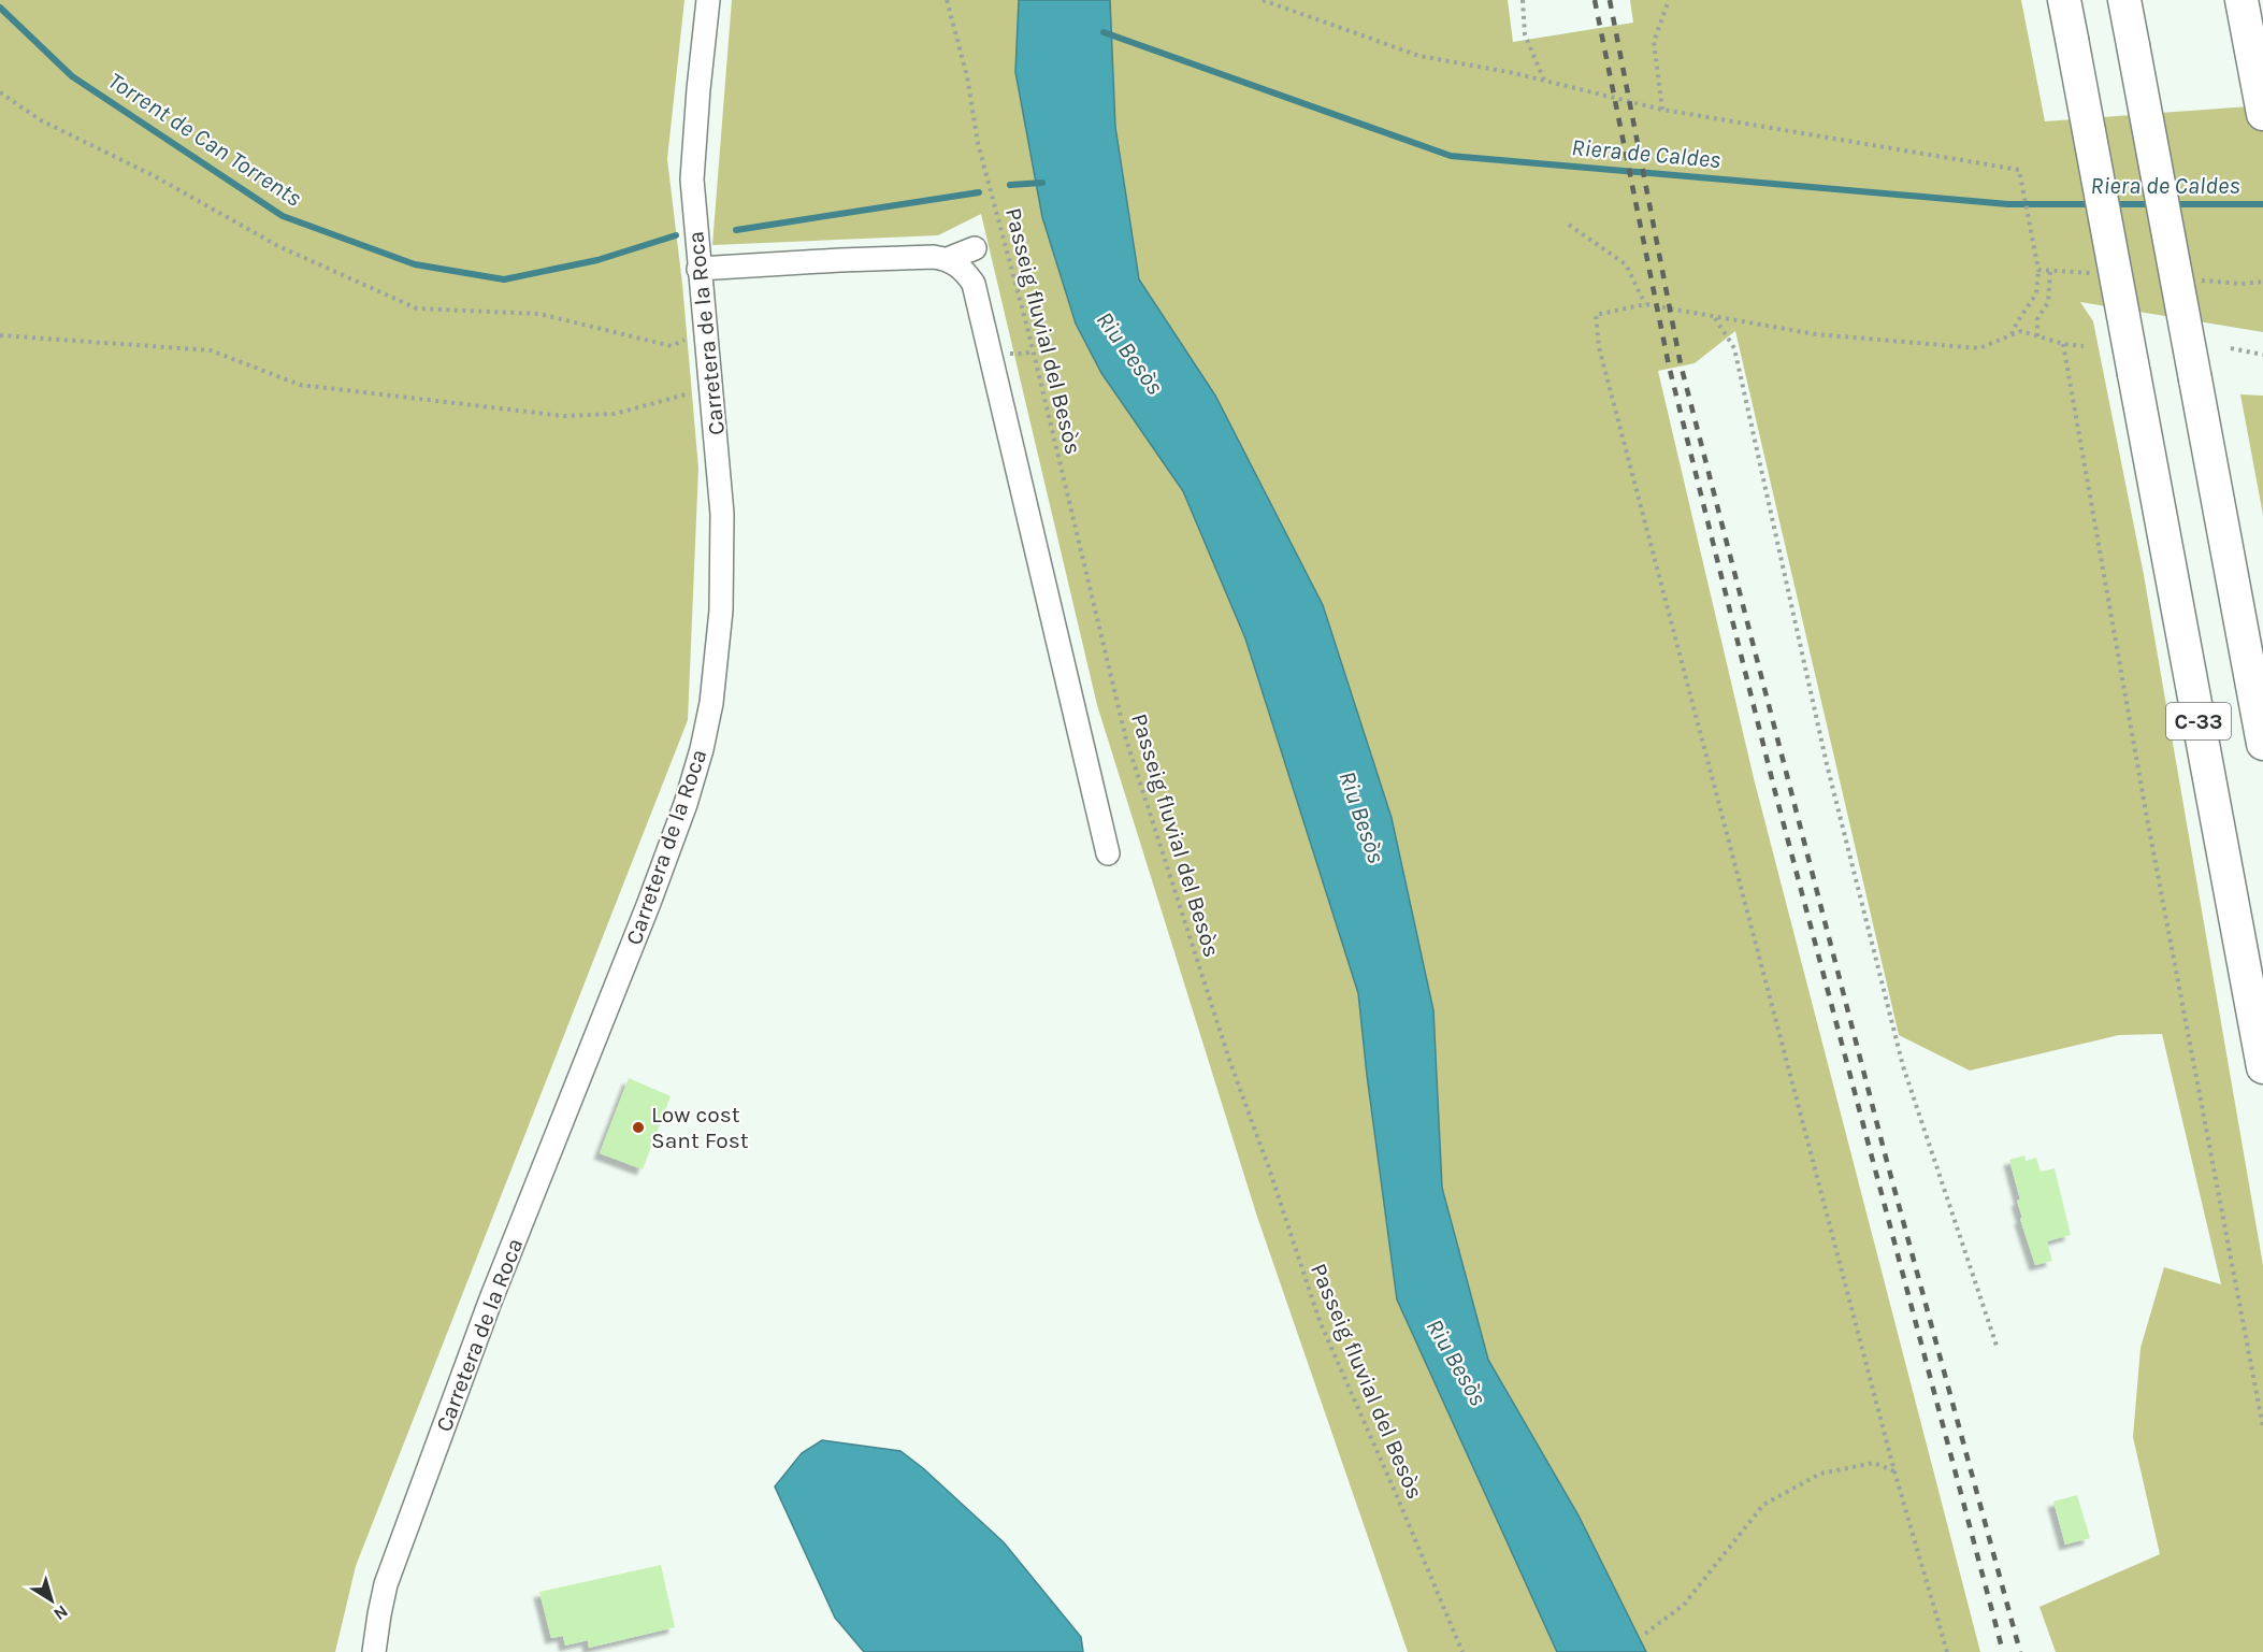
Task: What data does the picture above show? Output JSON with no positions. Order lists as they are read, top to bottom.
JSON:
{
  "streets": {
    "highway": ["C-33"],
    "street": ["Carretera de la Roca"],
    "path": ["Passeig fluvial del Besòs"]
  },
  "water": ["Torrent de Can Torrents", "Riera de Caldes", "Riu Besòs"],
  "places": ["Low cost Sant Fost"],
  "north": "bottom right"
}
